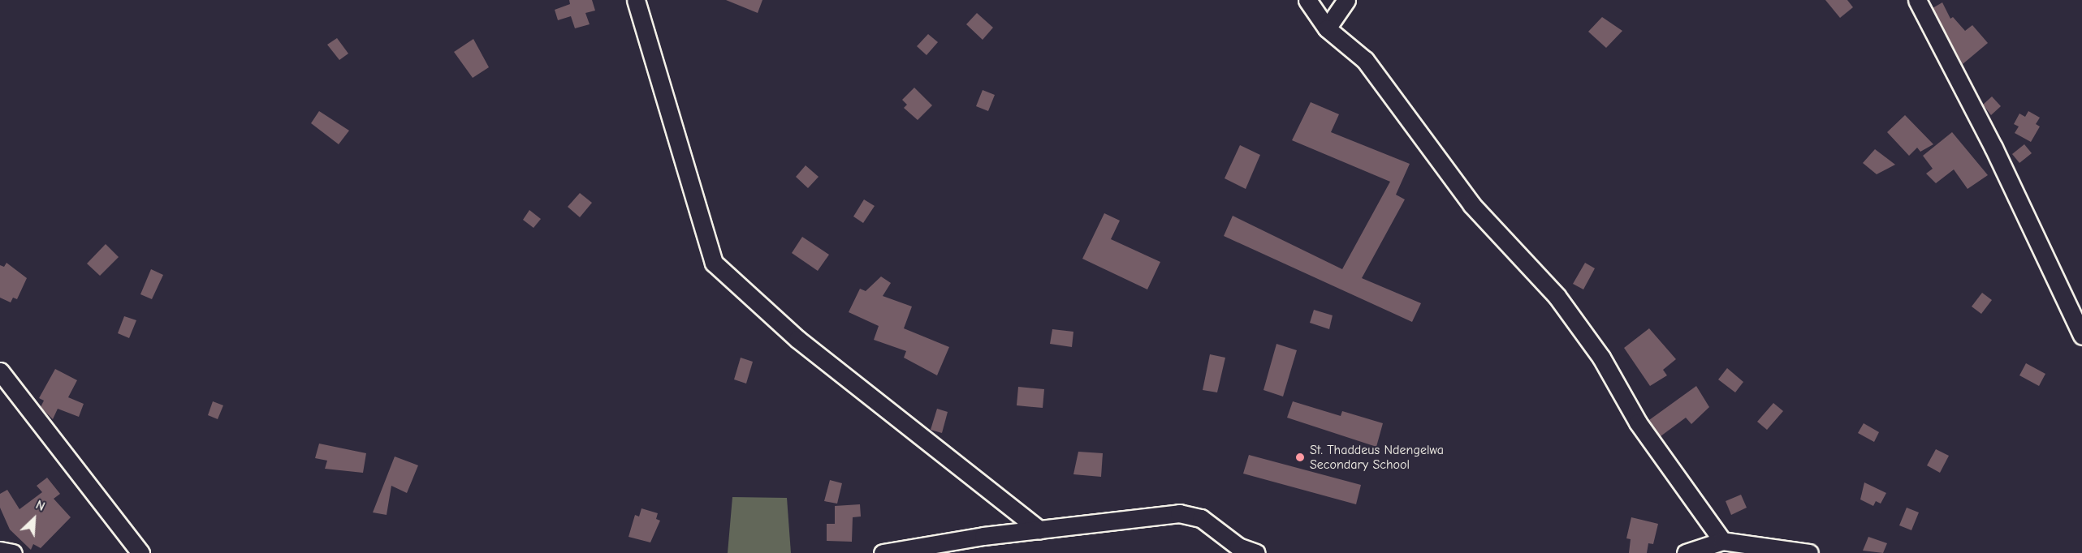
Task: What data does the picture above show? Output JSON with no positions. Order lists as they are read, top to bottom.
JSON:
{
  "places": ["St. Thaddeus Ndengelwa Secondary School"],
  "north": "top right"
}
